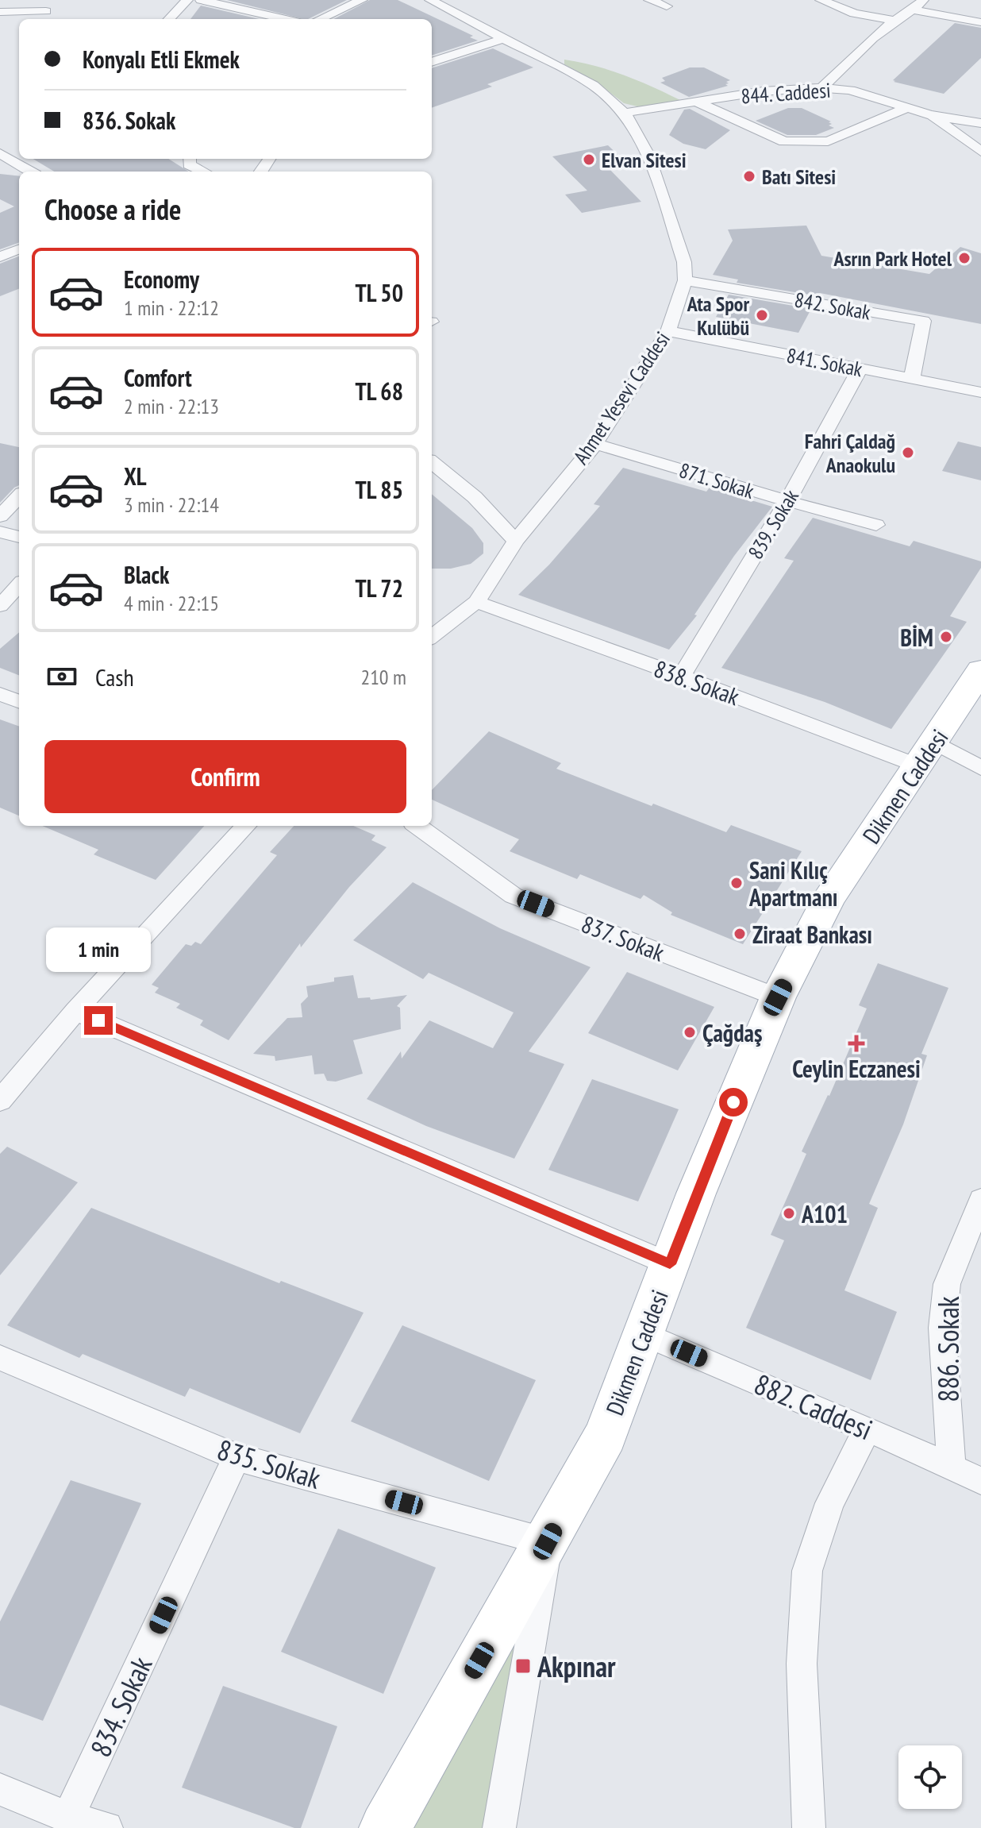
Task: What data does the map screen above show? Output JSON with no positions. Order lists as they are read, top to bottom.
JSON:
{
  "streets": {
    "main road": ["Dikmen Caddesi"],
    "street": [
      "844. Caddesi",
      "842. Sokak",
      "841. Sokak",
      "Ahmet Yesevi Caddesi",
      "871. Sokak",
      "839. Sokak",
      "838. Sokak",
      "837. Sokak",
      "886. Sokak",
      "882. Caddesi",
      "835. Sokak",
      "834. Sokak"
    ]
  },
  "crossings": [
    ["844. Caddesi", "Ahmet Yesevi Caddesi"],
    ["842. Sokak", "841. Sokak"],
    ["842. Sokak", "Ahmet Yesevi Caddesi"],
    ["841. Sokak", "Ahmet Yesevi Caddesi"],
    ["841. Sokak", "839. Sokak"],
    ["Ahmet Yesevi Caddesi", "871. Sokak"],
    ["Ahmet Yesevi Caddesi", "838. Sokak"],
    ["871. Sokak", "839. Sokak"],
    ["839. Sokak", "838. Sokak"],
    ["838. Sokak", "Dikmen Caddesi"],
    ["Dikmen Caddesi", "837. Sokak"],
    ["Dikmen Caddesi", "882. Caddesi"],
    ["Dikmen Caddesi", "835. Sokak"],
    ["886. Sokak", "882. Caddesi"],
    ["835. Sokak", "834. Sokak"]
  ],
  "places": {
    "other": [
      "Elvan Sitesi",
      "Batı Sitesi",
      "Asrın Park Hotel",
      "Ata Spor Kulübü",
      "Fahri Çaldağ Anaokulu",
      "BİM",
      "Sani Kılıç Apartmanı",
      "Ziraat Bankası",
      "Çağdaş",
      "A101"
    ],
    "health": ["Ceylin Eczanesi"],
    "transit": ["Akpınar"]
  },
  "page": {
    "banner": ["Konyalı Etli Ekmek", "836. Sokak"],
    "heading": "Choose a ride",
    "list": [
      {
        "name": "Economy",
        "note": "1 min · 22:12",
        "value": "TL 50"
      },
      {
        "name": "Comfort",
        "note": "2 min · 22:13",
        "value": "TL 68"
      },
      {
        "name": "XL",
        "note": "3 min · 22:14",
        "value": "TL 85"
      },
      {
        "name": "Black",
        "note": "4 min · 22:15",
        "value": "TL 72"
      }
    ],
    "pay": ["Cash", "210 m"],
    "buttons": "Confirm",
    "bubble": "1 min"
  }
}
